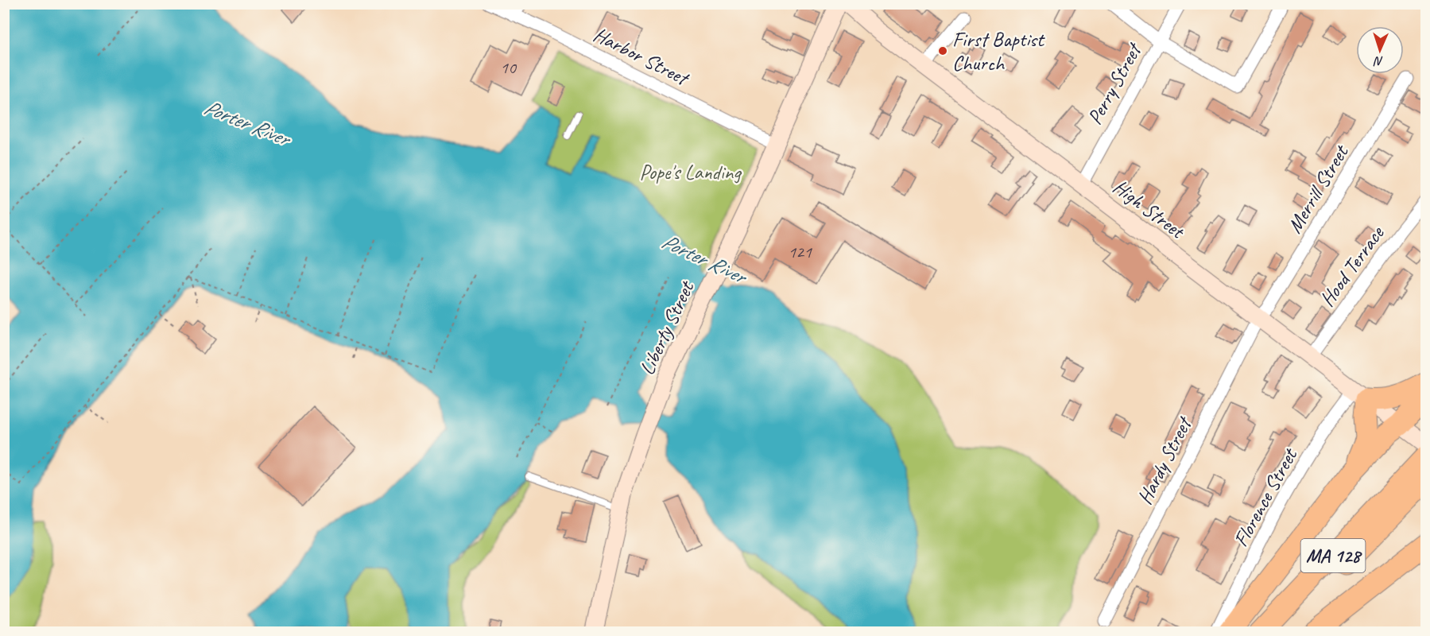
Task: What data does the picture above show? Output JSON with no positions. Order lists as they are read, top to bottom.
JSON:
{
  "streets": {
    "highway": ["MA 128"],
    "main road": ["High Street", "Liberty Street"],
    "street": [
      "Harbor Street",
      "Perry Street",
      "Merrill Street",
      "Hood Terrace",
      "Hardy Street",
      "Florence Street"
    ]
  },
  "crossings": [
    ["Harbor Street", "Liberty Street"],
    ["Perry Street", "High Street"],
    ["Merrill Street", "High Street"],
    ["Merrill Street", "Hardy Street"],
    ["High Street", "Hood Terrace"],
    ["High Street", "Hardy Street"],
    ["High Street", "Florence Street"]
  ],
  "water": ["Porter River"],
  "parks": ["Pope's Landing"],
  "places": ["First Baptist Church"],
  "house_numbers": ["10", "121"],
  "north": "bottom"
}
